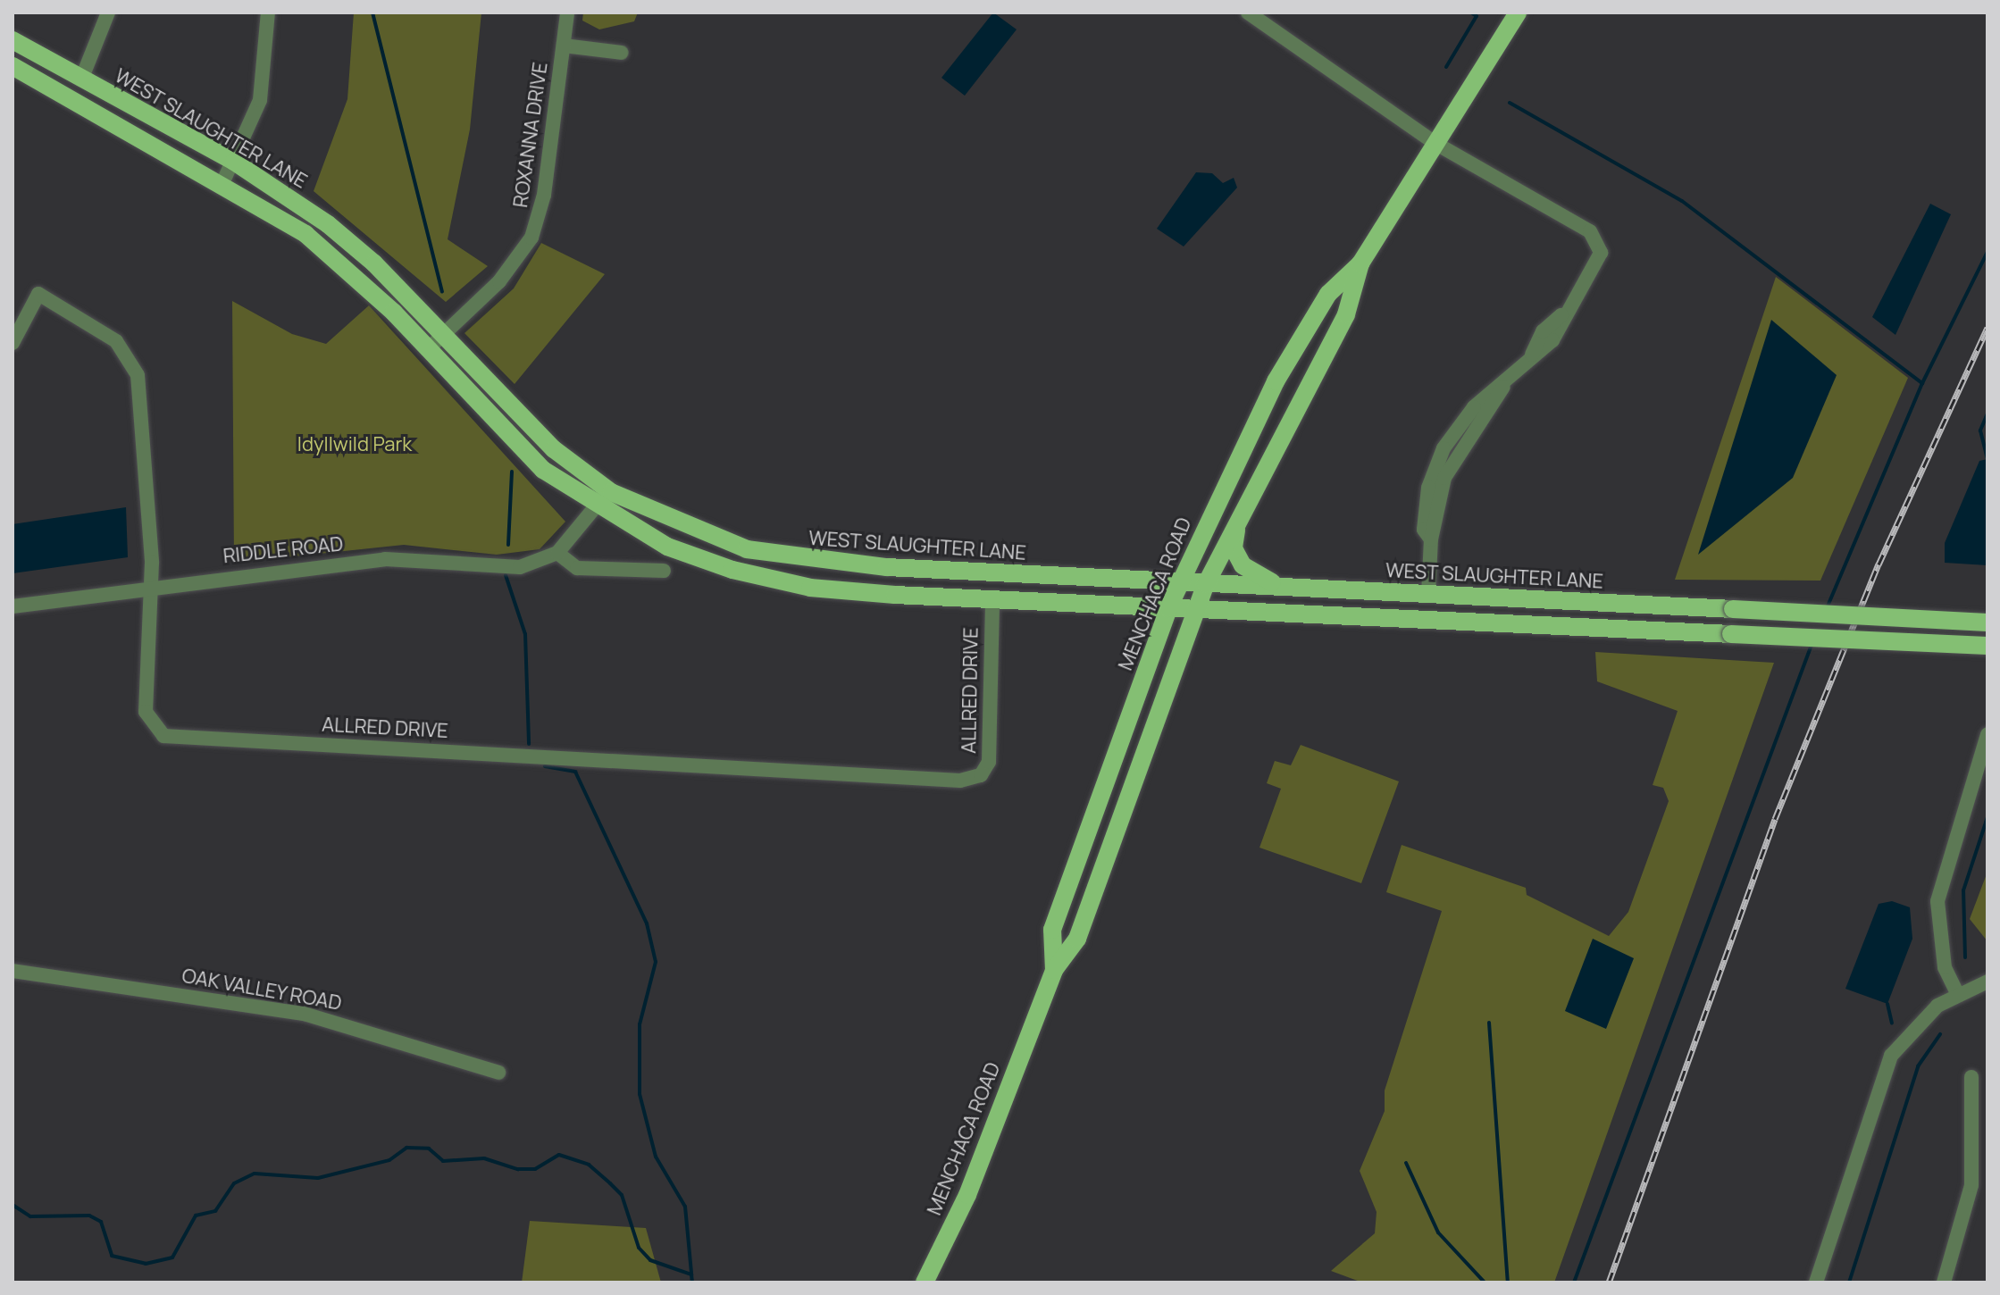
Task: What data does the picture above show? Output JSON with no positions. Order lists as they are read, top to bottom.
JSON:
{
  "streets": {
    "main road": ["WEST SLAUGHTER LANE", "MENCHACA ROAD"],
    "street": [
      "ROXANNA DRIVE",
      "RIDDLE ROAD",
      "ALLRED DRIVE",
      "OAK VALLEY ROAD"
    ]
  },
  "crossings": [
    ["WEST SLAUGHTER LANE", "ROXANNA DRIVE"],
    ["WEST SLAUGHTER LANE", "MENCHACA ROAD"],
    ["WEST SLAUGHTER LANE", "ALLRED DRIVE"],
    ["RIDDLE ROAD", "ALLRED DRIVE"]
  ],
  "parks": ["Idyllwild Park"]
}
